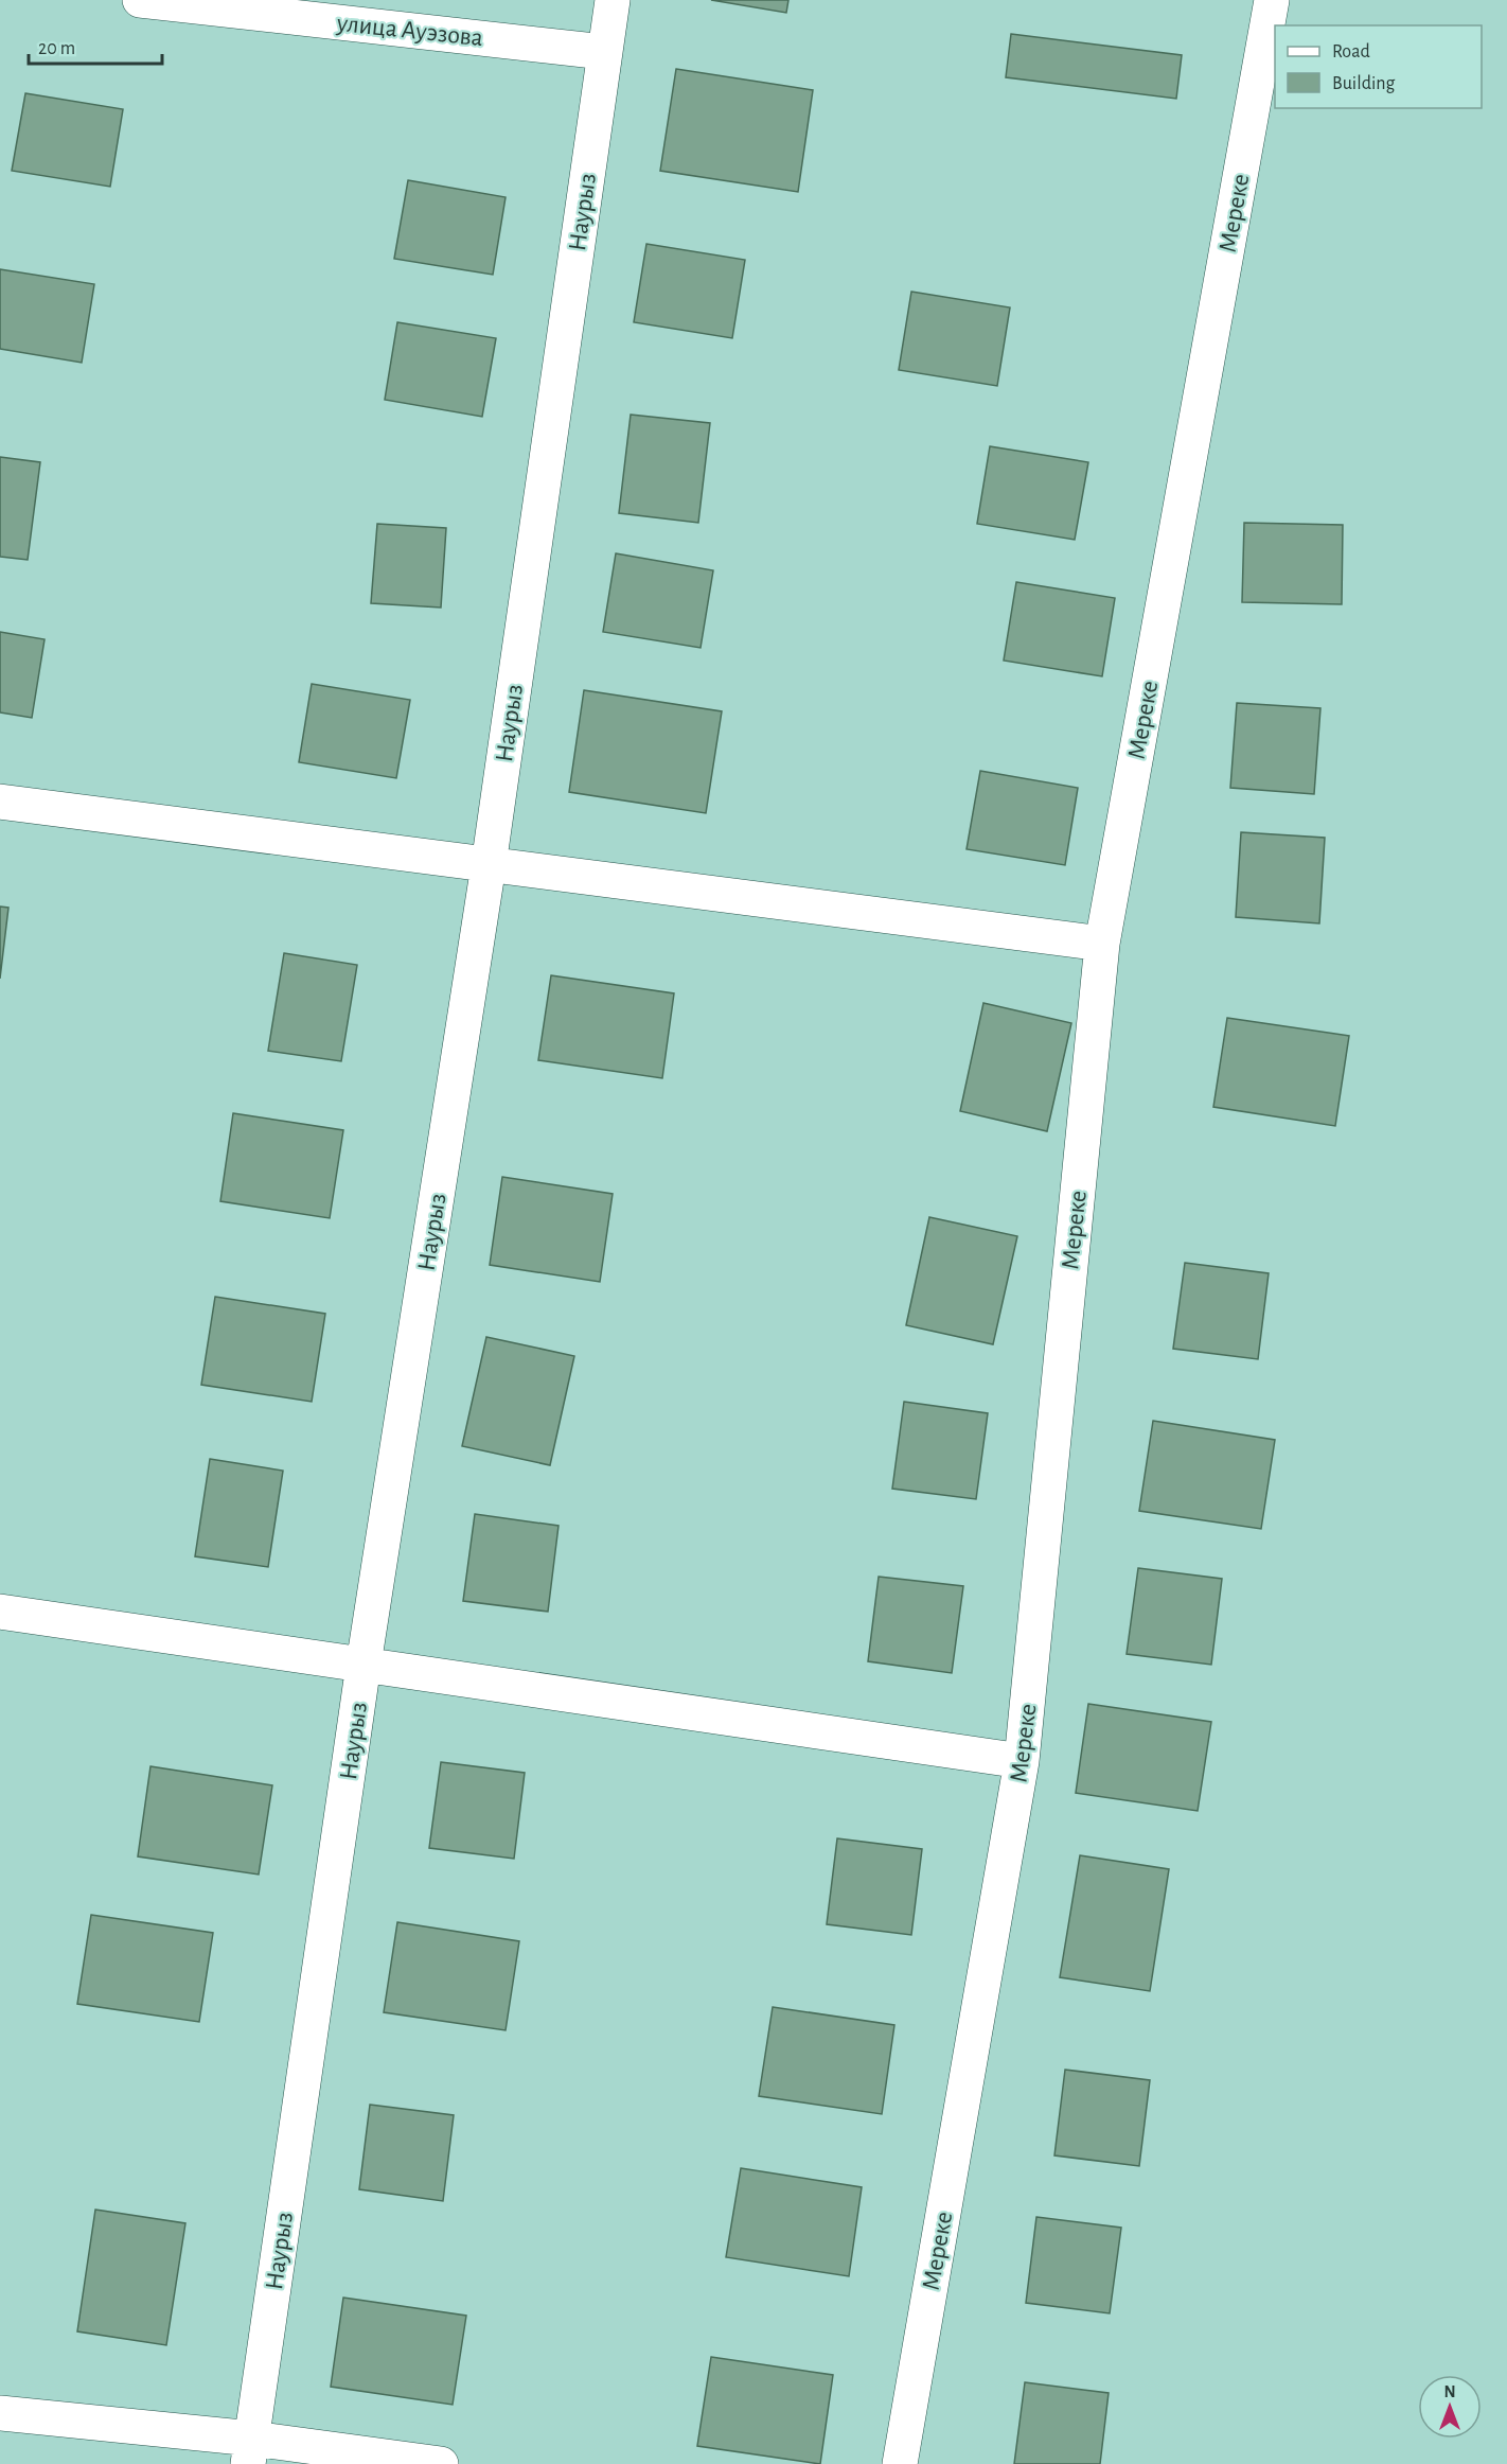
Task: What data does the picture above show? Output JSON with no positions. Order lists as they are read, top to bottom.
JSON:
{
  "streets": {
    "street": ["улица Ауэзова", "Наурыз", "Мереке"]
  },
  "crossings": [
    ["улица Ауэзова", "Наурыз"]
  ],
  "legend": ["Road", "Building"],
  "scale_bar": "20 m",
  "north": "top"
}
